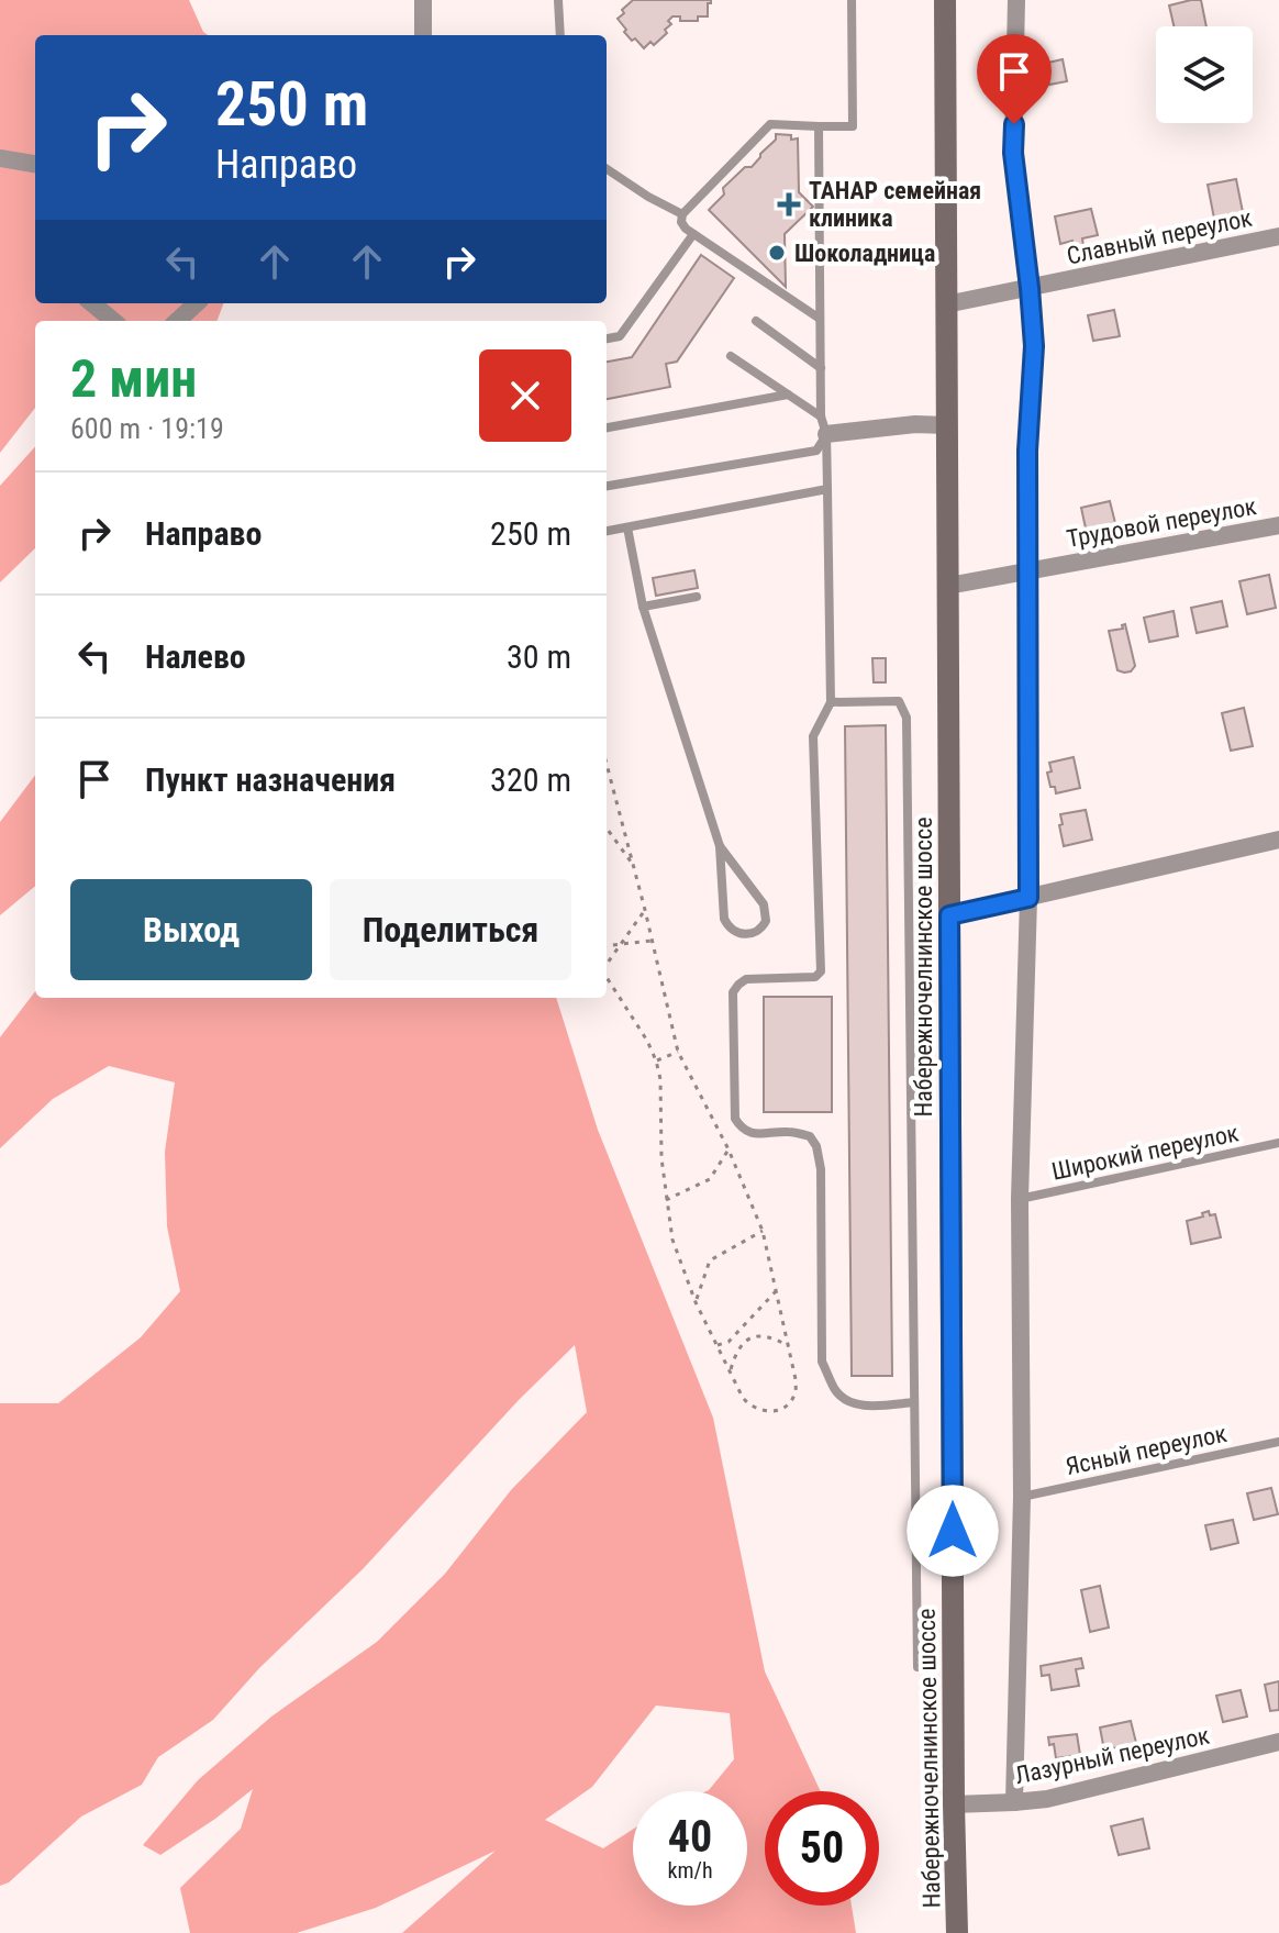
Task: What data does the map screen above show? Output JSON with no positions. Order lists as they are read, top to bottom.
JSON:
{
  "streets": {
    "main road": ["Набережночелнинское шоссе"],
    "street": ["Славный переулок", "Трудовой переулок", "Лазурный переулок"],
    "lane": ["Широкий переулок", "Ясный переулок"]
  },
  "crossings": [
    ["Славный переулок", "Набережночелнинское шоссе"],
    ["Трудовой переулок", "Набережночелнинское шоссе"],
    ["Набережночелнинское шоссе", "Лазурный переулок"]
  ],
  "places": {
    "health": ["ТАНАР семейная клиника"],
    "other": ["Шоколадница"]
  },
  "page": {
    "turn": ["250 m", "Направо"],
    "heading": ["2 мин", "600 m · 19:19"],
    "list": [
      {
        "name": "Направо",
        "value": "250 m"
      },
      {
        "name": "Налево",
        "value": "30 m"
      },
      {
        "name": "Пункт назначения",
        "value": "320 m"
      }
    ],
    "buttons": ["Выход", "Поделиться"],
    "speed": "40 km/h",
    "limit": "50"
  }
}
